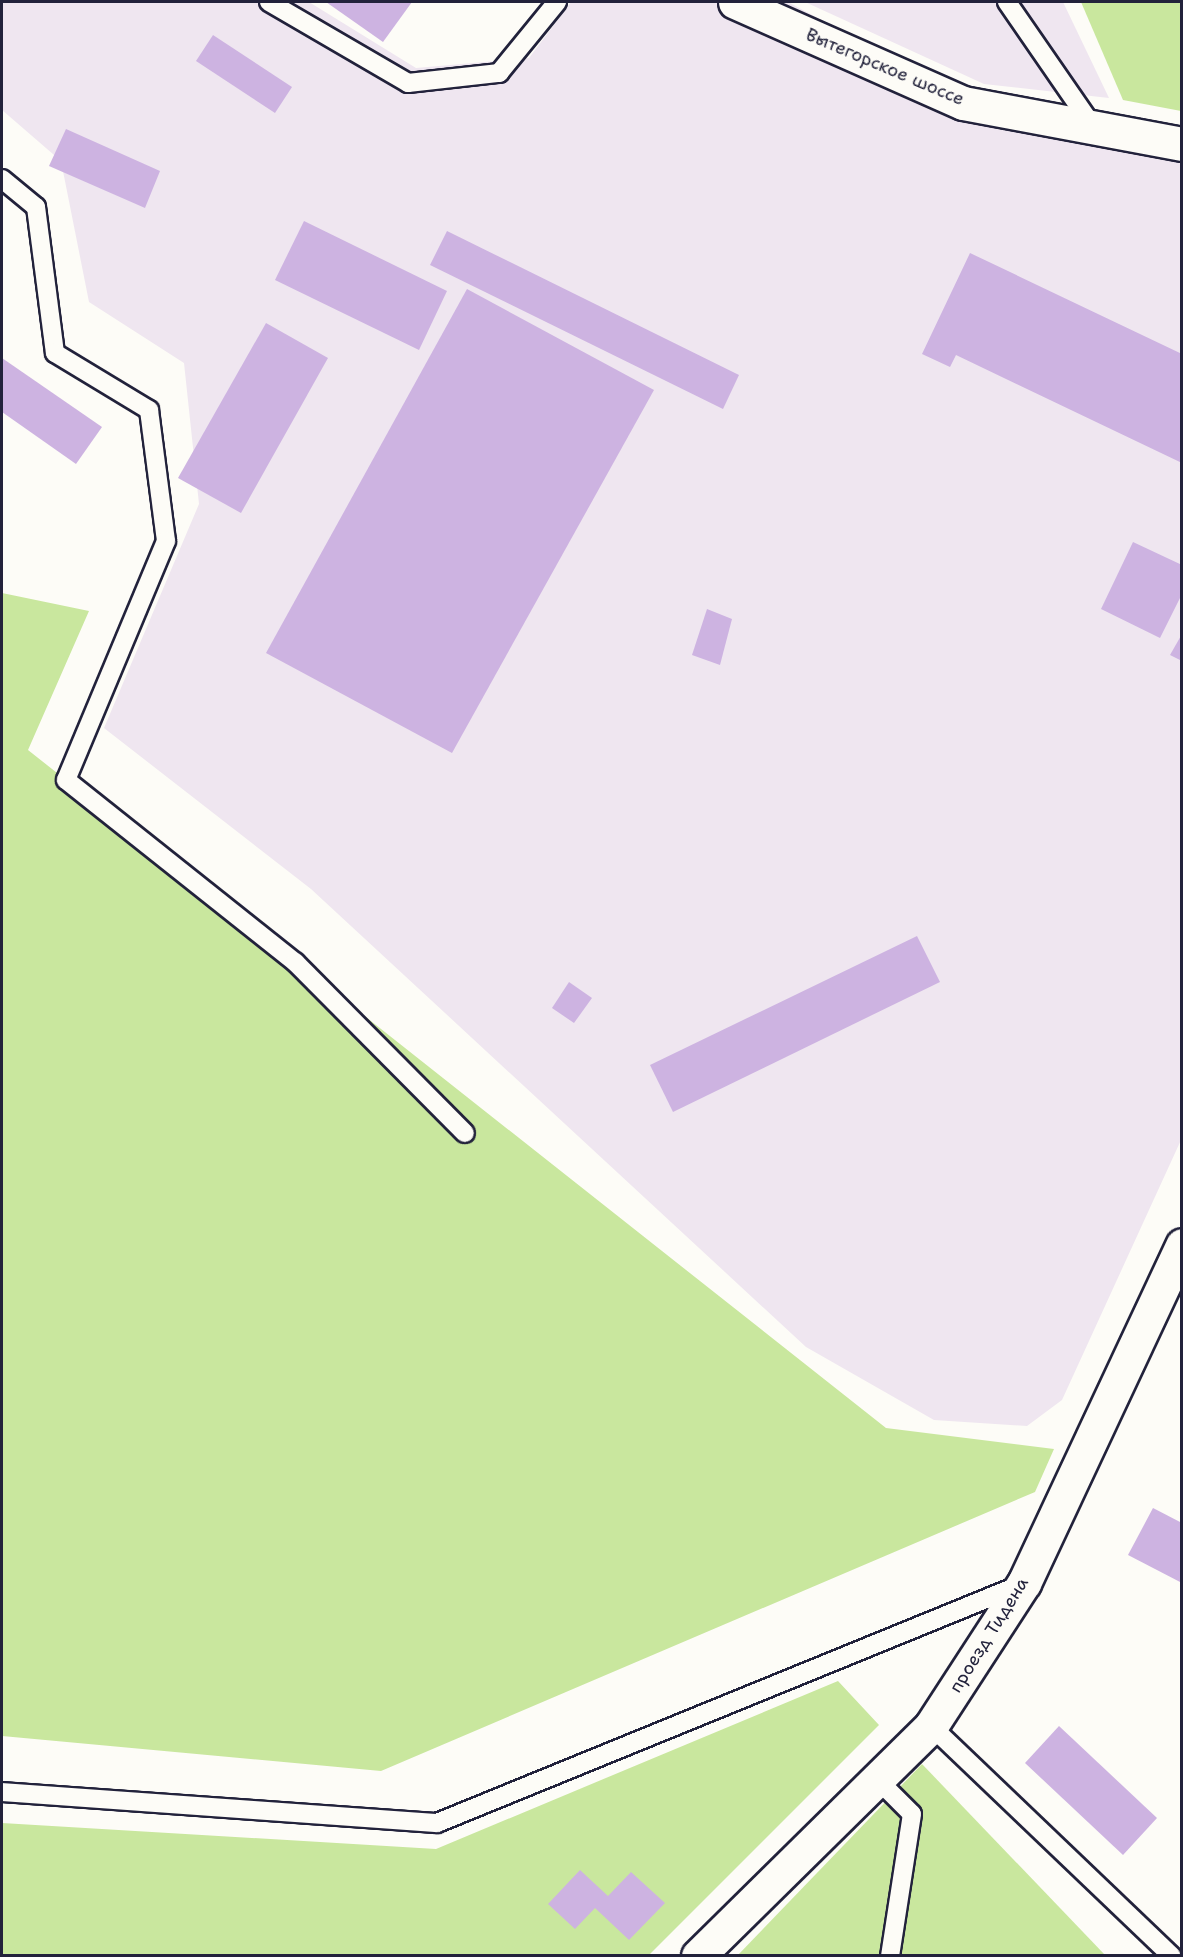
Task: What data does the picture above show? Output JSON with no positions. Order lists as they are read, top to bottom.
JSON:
{
  "streets": {
    "street": ["Вытегорское шоссе", "проезд Тидена"]
  }
}
